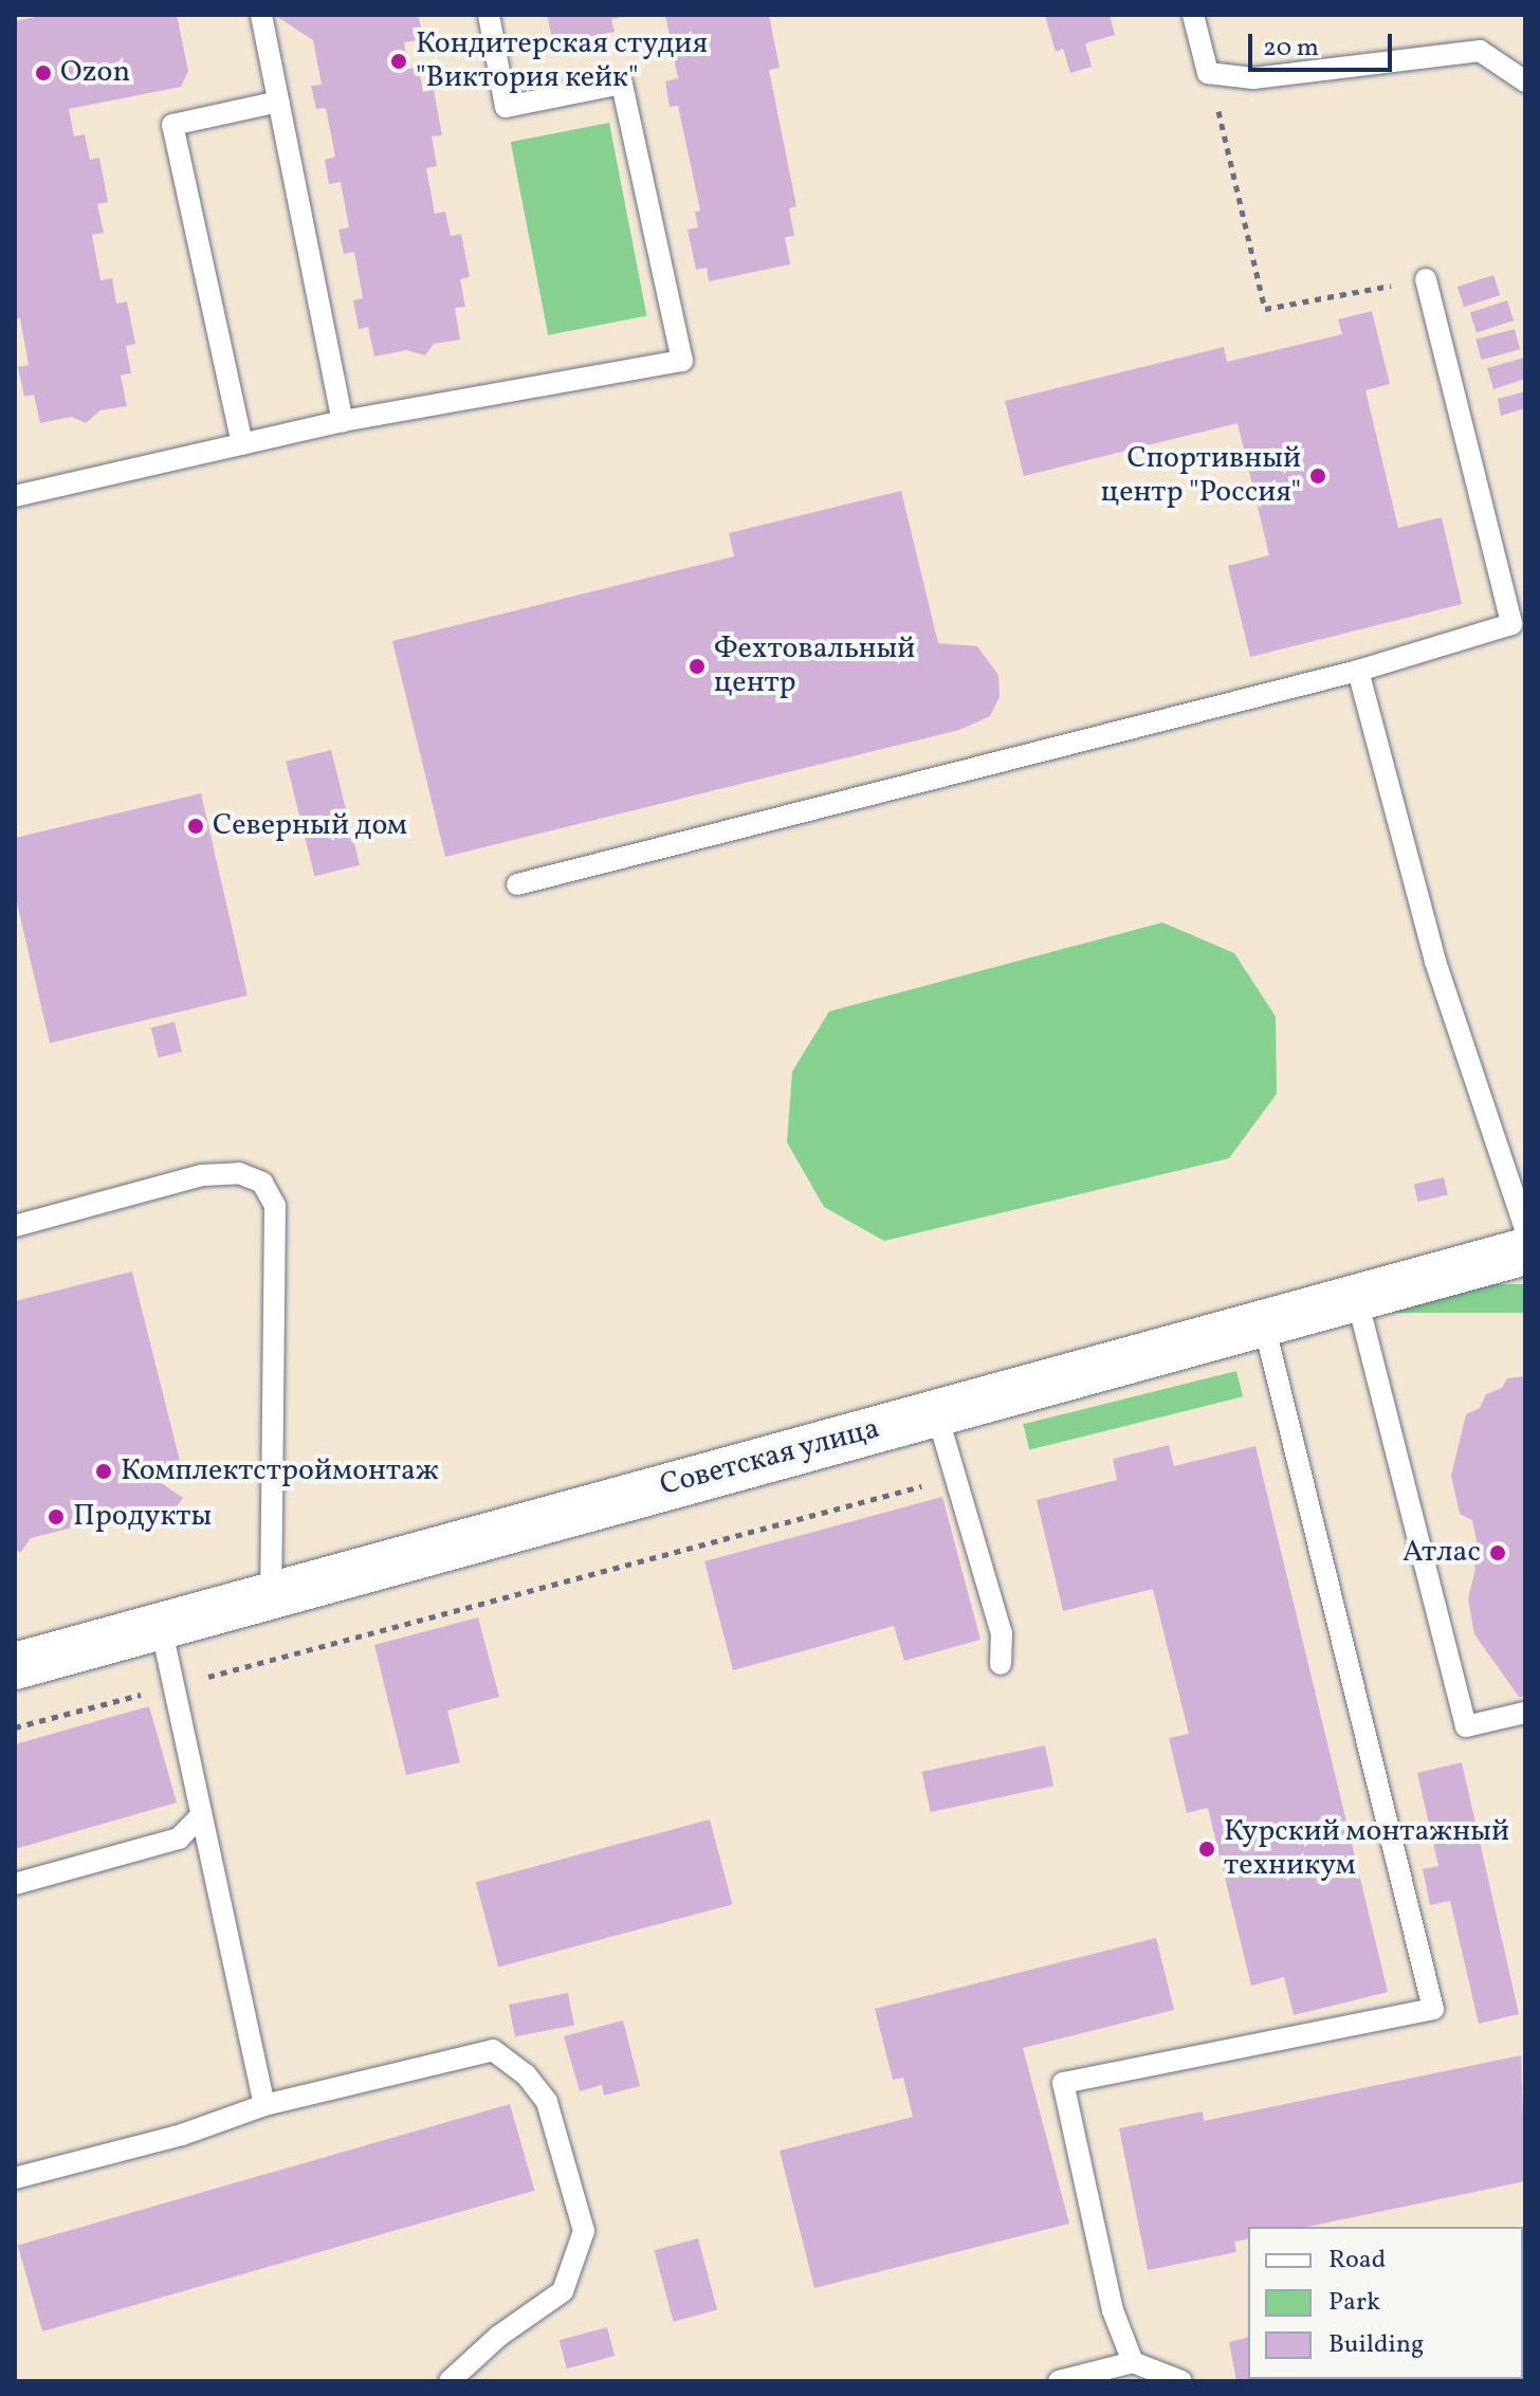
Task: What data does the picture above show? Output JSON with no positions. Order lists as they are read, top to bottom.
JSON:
{
  "streets": {
    "street": ["Советская улица"]
  },
  "places": [
    "Кондитерская студия \"Виктория кейк\"",
    "Ozon",
    "Спортивный центр \"Россия\"",
    "Фехтовальный центр",
    "Северный дом",
    "Комплектстроймонтаж",
    "Продукты",
    "Атлас",
    "Курский монтажный техникум"
  ],
  "legend": ["Road", "Park", "Building"],
  "scale_bar": "20 m"
}
